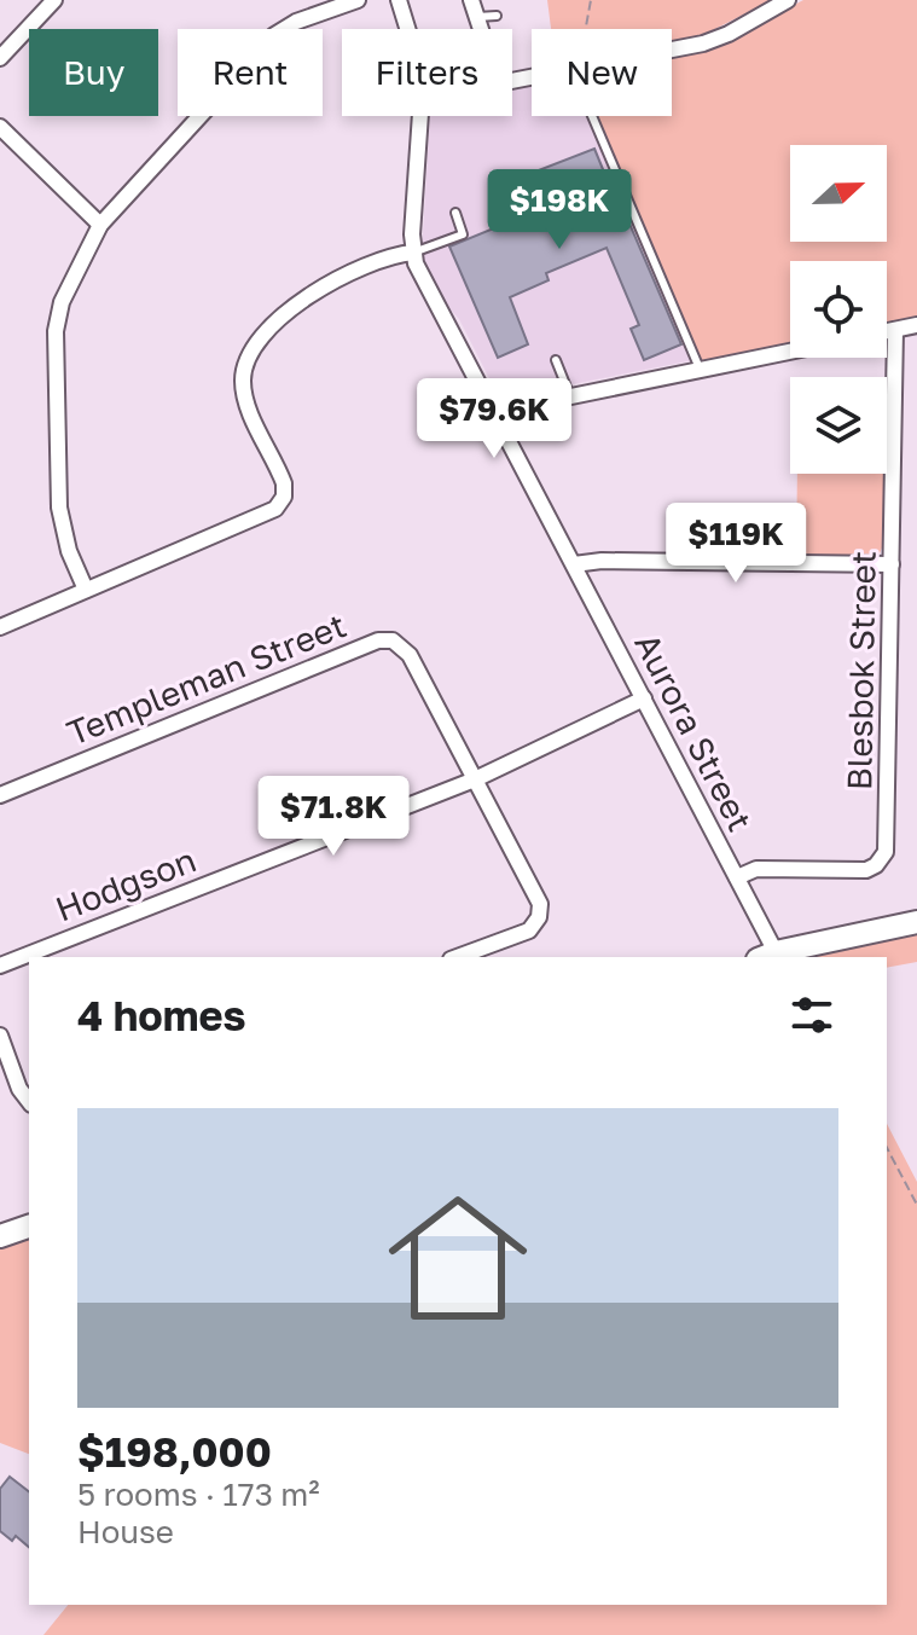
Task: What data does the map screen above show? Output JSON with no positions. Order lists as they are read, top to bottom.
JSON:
{
  "streets": {
    "street": [
      "Blesbok Street",
      "Templeman Street",
      "Aurora Street",
      "Hodgson"
    ]
  },
  "crossings": [
    ["Blesbok Street", "Aurora Street"],
    ["Templeman Street", "Hodgson"],
    ["Aurora Street", "Hodgson"]
  ],
  "north": "right",
  "page": {
    "chip": [
      "Buy",
      "Rent",
      "Filters",
      "New"
    ],
    "price": [
      "$198K",
      "$79.6K",
      "$119K",
      "$71.8K"
    ],
    "heading": "4 homes",
    "list": [
      {
        "name": "$198,000",
        "note": "5 rooms · 173 m² · House"
      }
    ]
  }
}
